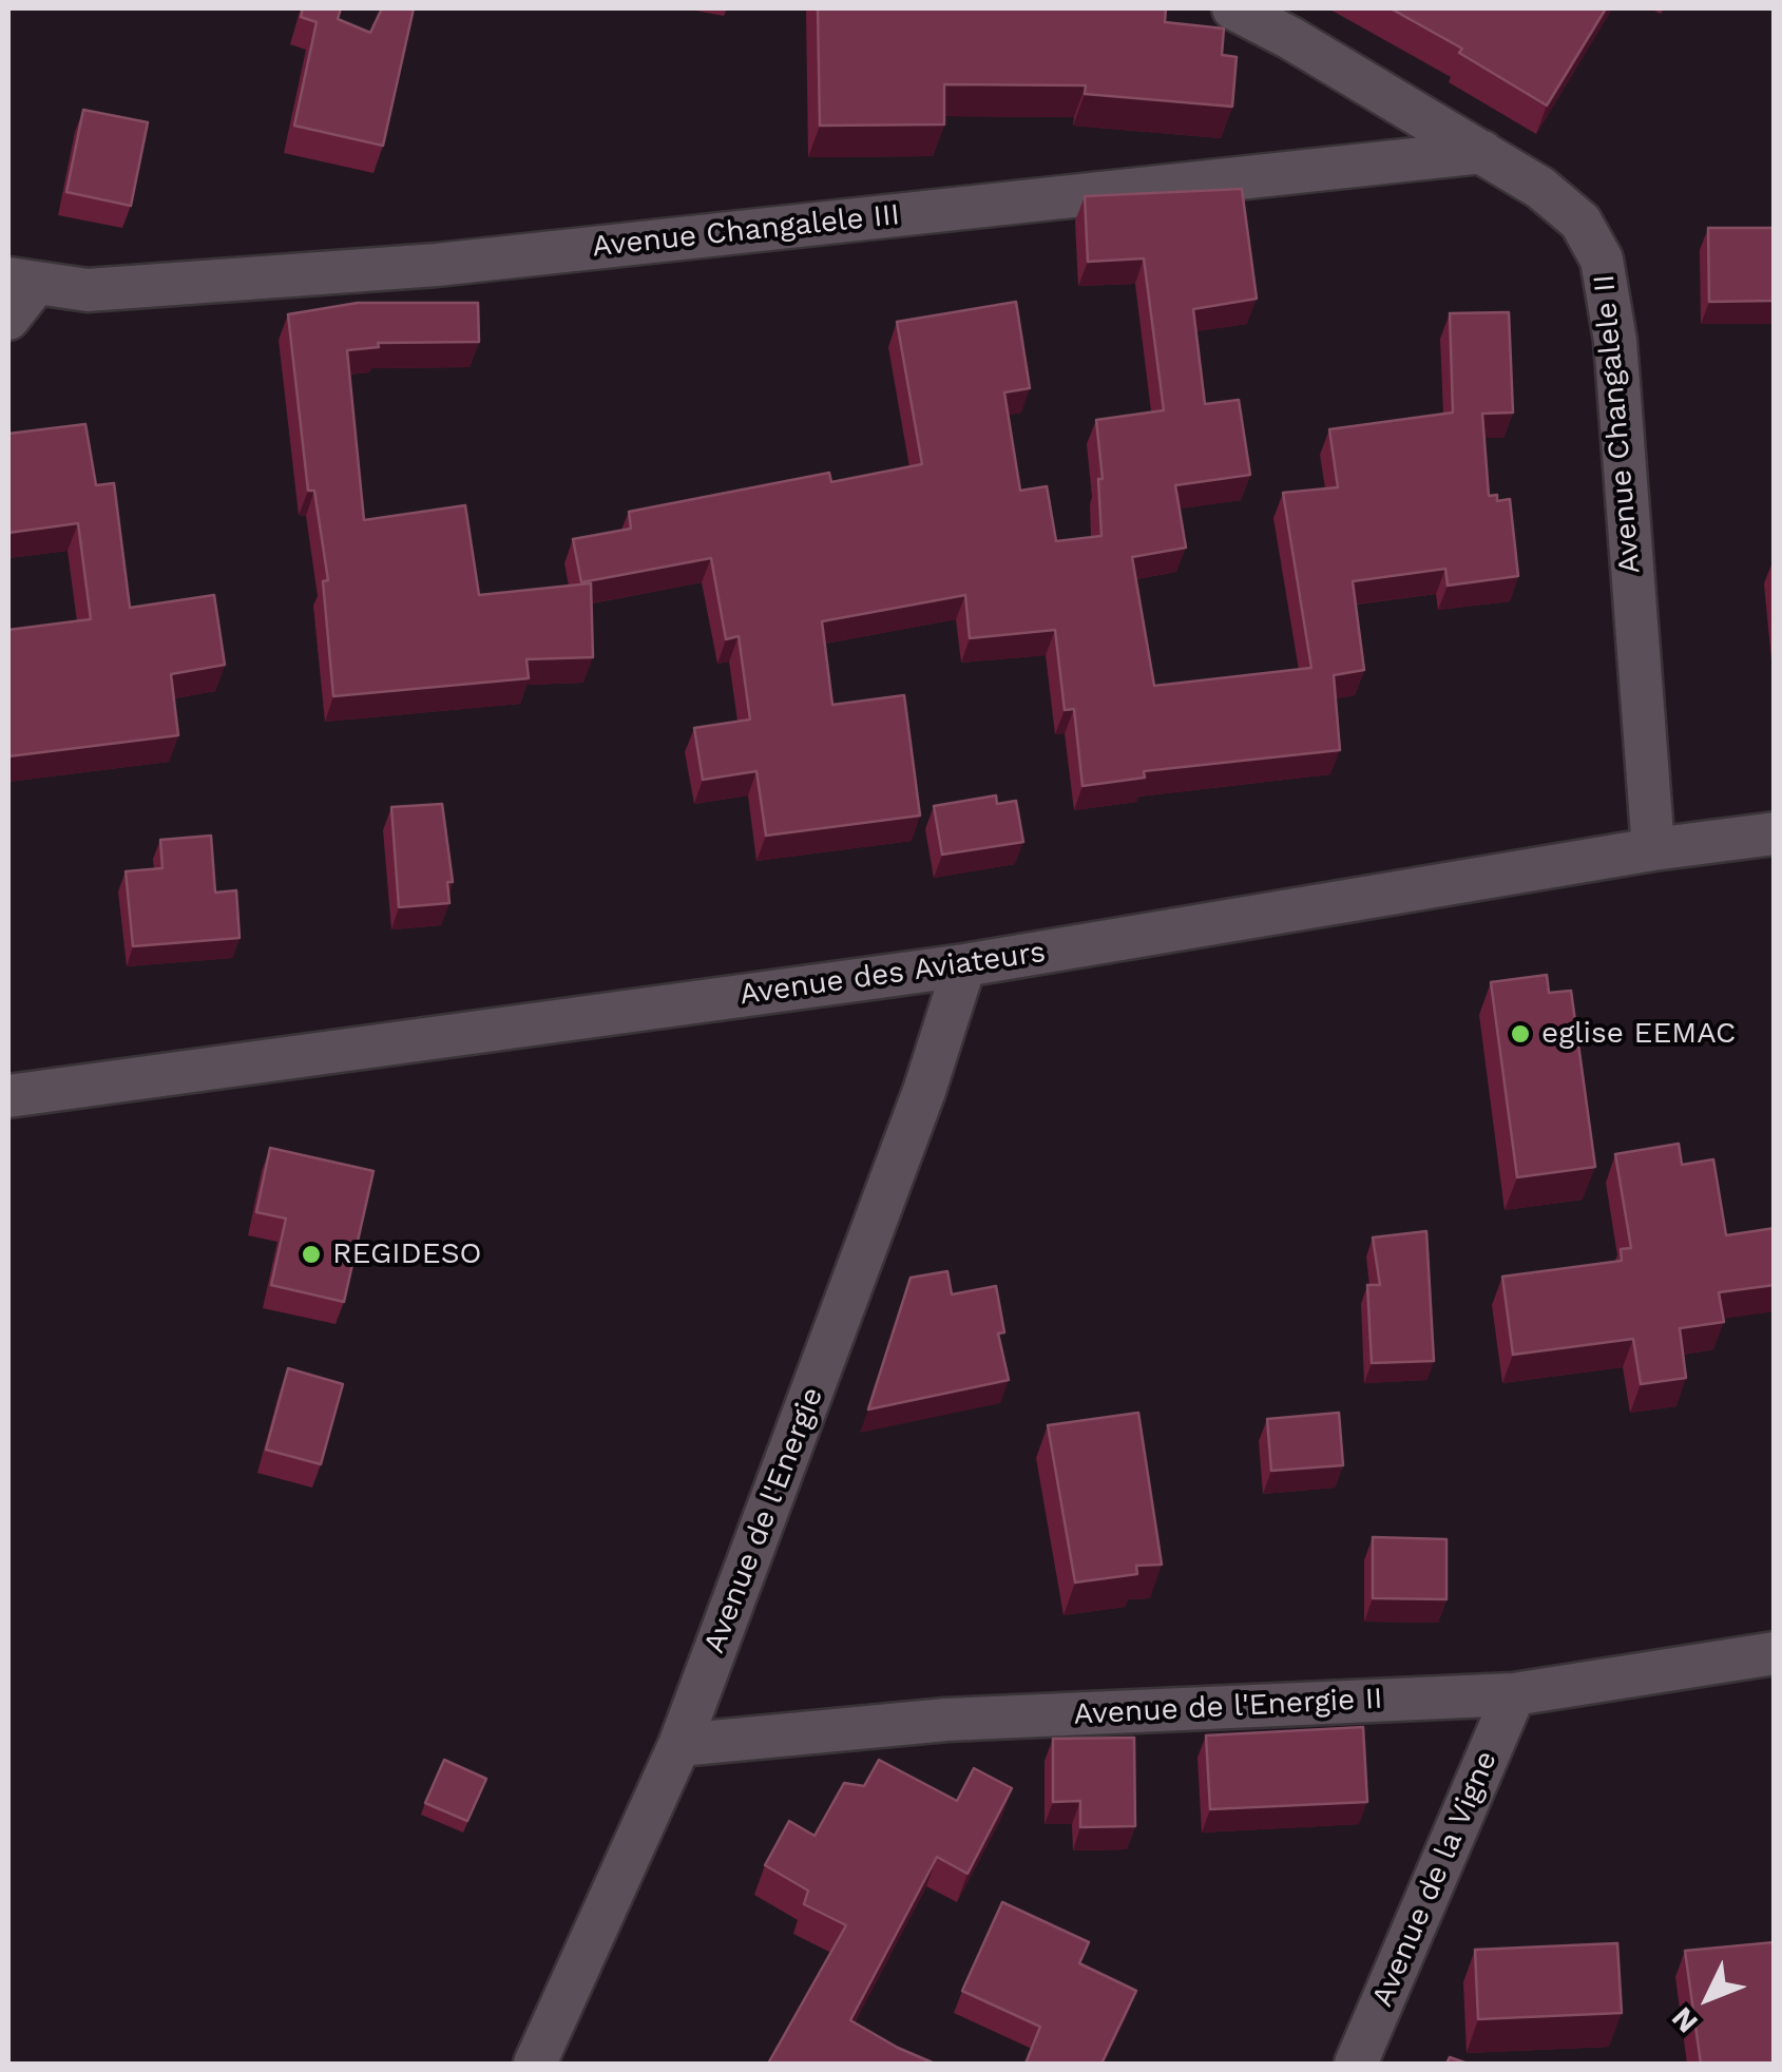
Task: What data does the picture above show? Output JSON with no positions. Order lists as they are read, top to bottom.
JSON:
{
  "streets": {
    "street": [
      "Avenue Changalele III",
      "Avenue Changalele II",
      "Avenue des Aviateurs",
      "Avenue de l'Energie",
      "Avenue de l'Energie II",
      "Avenue de la Vigne"
    ]
  },
  "crossings": [
    ["Avenue Changalele III", "Avenue Changalele II"],
    ["Avenue Changalele II", "Avenue des Aviateurs"],
    ["Avenue des Aviateurs", "Avenue de l'Energie"],
    ["Avenue de l'Energie", "Avenue de l'Energie II"],
    ["Avenue de l'Energie II", "Avenue de la Vigne"]
  ],
  "places": ["eglise EEMAC", "REGIDESO"],
  "north": "bottom left"
}
